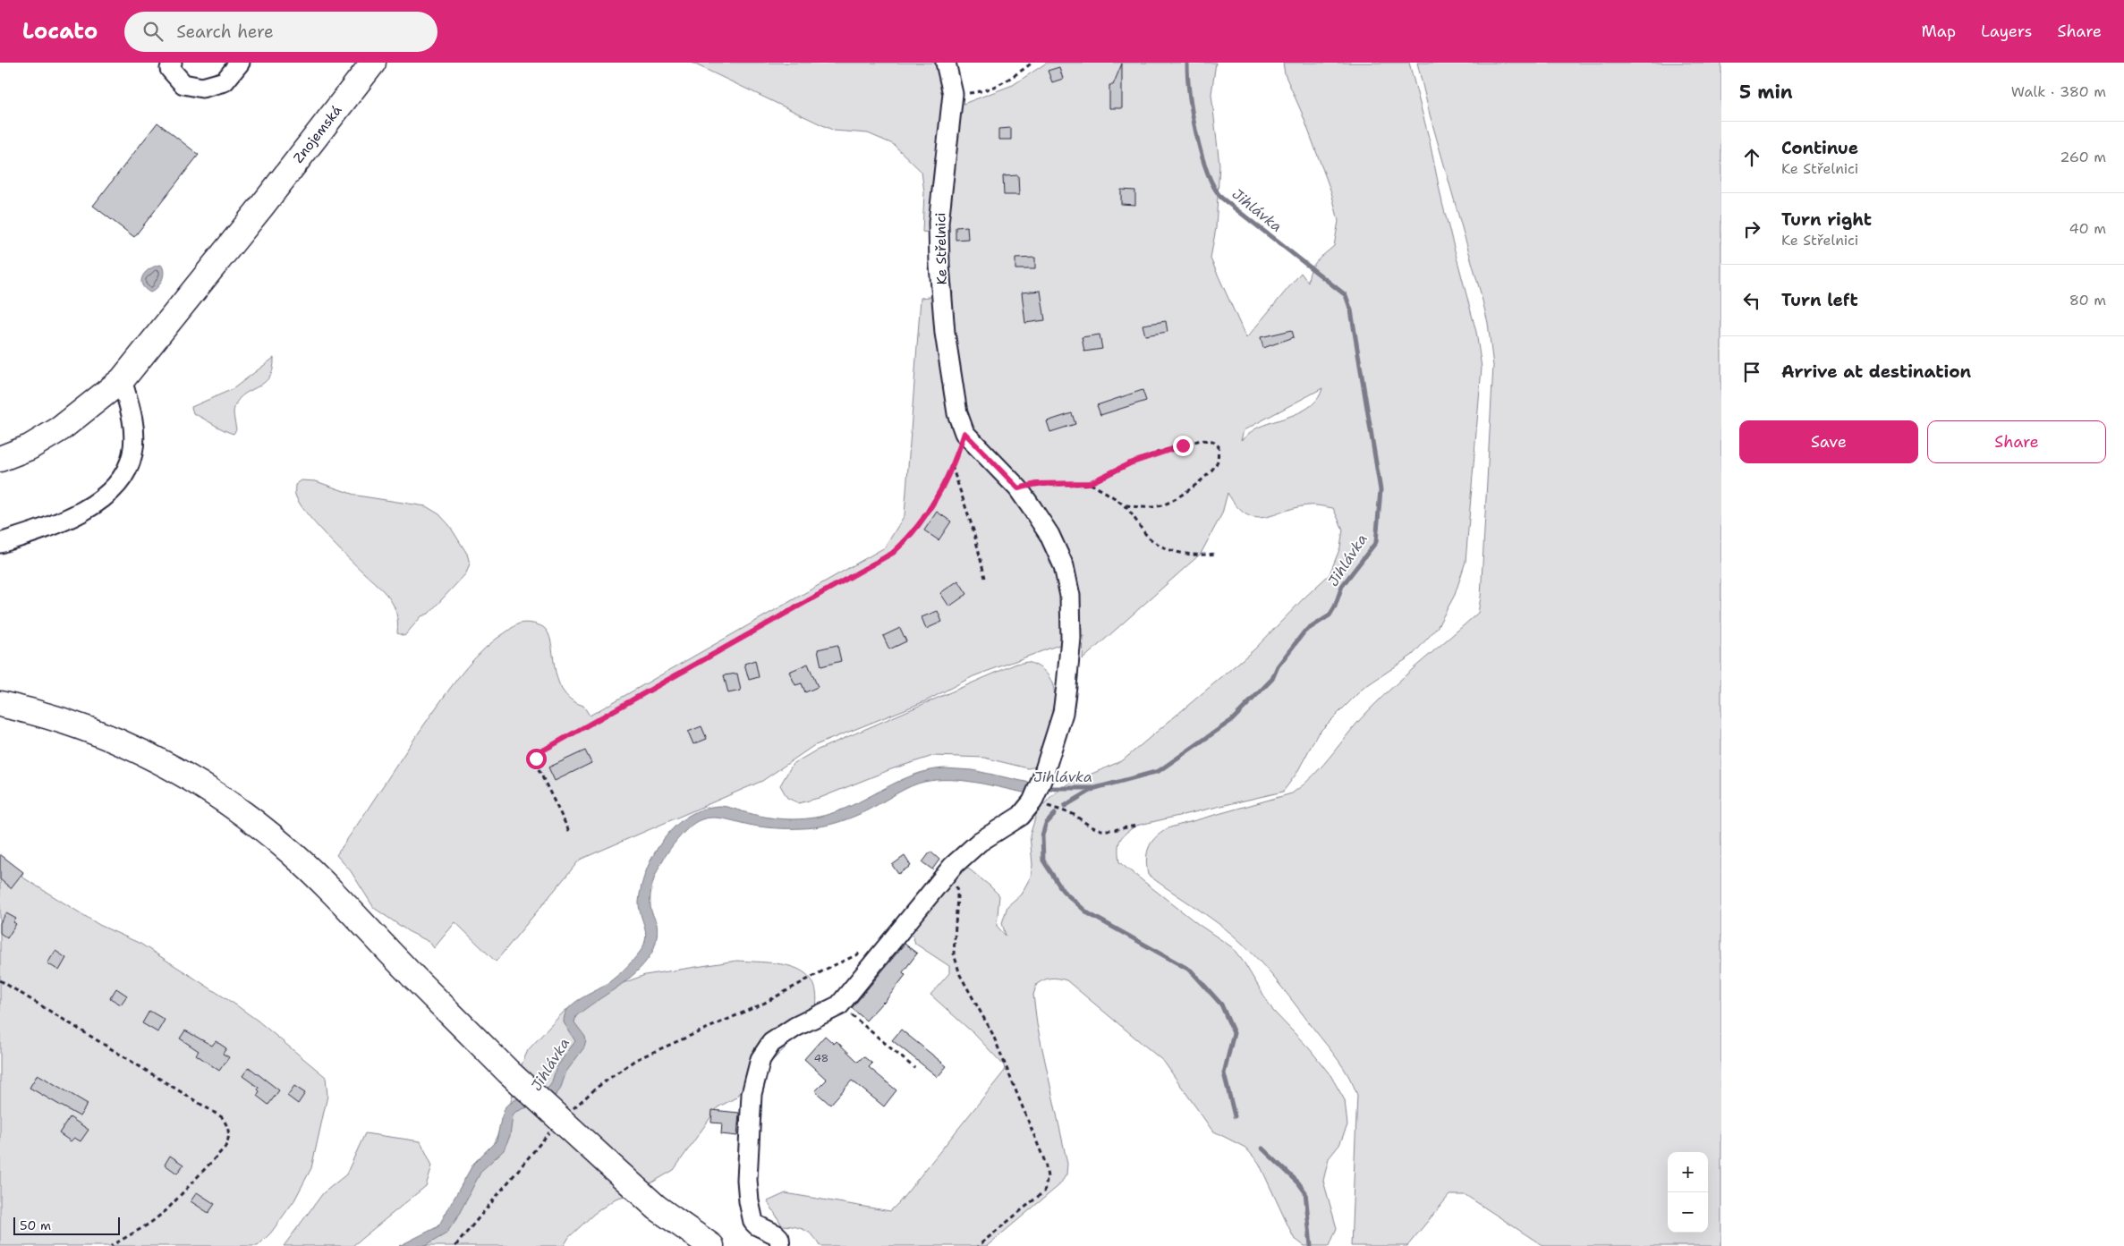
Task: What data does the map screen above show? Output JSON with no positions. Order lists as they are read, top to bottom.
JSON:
{
  "streets": {
    "main road": ["Znojemská"],
    "street": ["Ke Střelnici"]
  },
  "water": ["Jihlávka"],
  "house_numbers": ["48"],
  "scale_bar": "50 m",
  "page": {
    "header": "Locato",
    "search": "Search here",
    "nav": ["Map", "Layers", "Share"],
    "heading": ["5 min", "Walk · 380 m"],
    "list": [
      ["Continue", "Ke Střelnici", "260 m"],
      ["Turn right", "Ke Střelnici", "40 m"],
      ["Turn left", "80 m"],
      "Arrive at destination"
    ],
    "buttons": ["Save", "Share"],
    "map_buttons": ["+", "−"],
    "scale": "50 m"
  }
}
